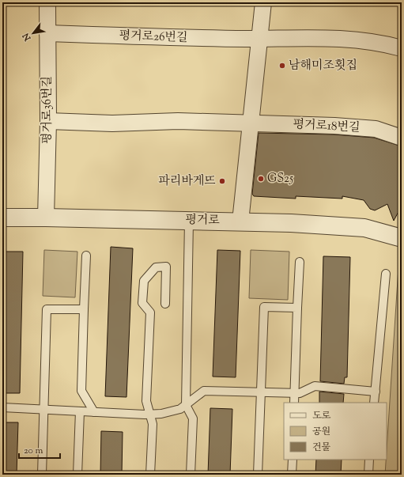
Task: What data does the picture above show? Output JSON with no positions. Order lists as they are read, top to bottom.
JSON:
{
  "streets": {
    "street": [
      "평거로26번길",
      "평거로36번길",
      "평거로18번길",
      "평거로"
    ]
  },
  "crossings": [
    ["평거로26번길", "평거로36번길"],
    ["평거로36번길", "평거로"]
  ],
  "places": ["남해미조횟집", "GS25", "파리바게뜨"],
  "legend": ["도로", "공원", "건물"],
  "scale_bar": "20 m",
  "north": "bottom left"
}
